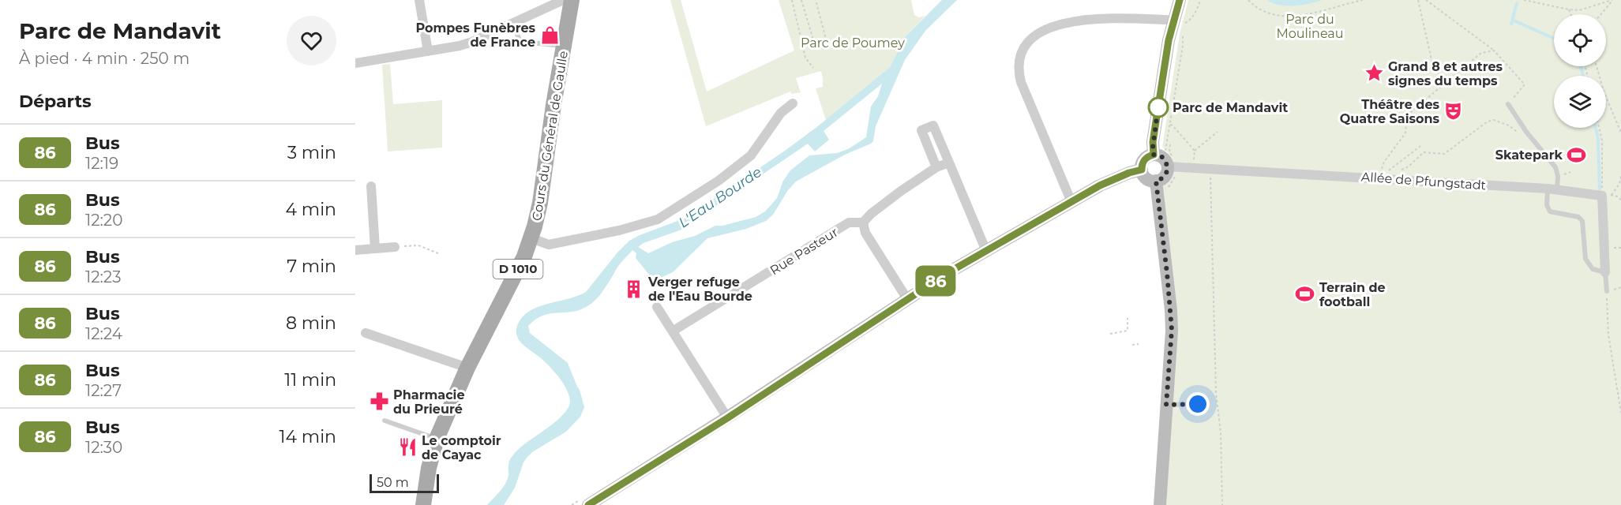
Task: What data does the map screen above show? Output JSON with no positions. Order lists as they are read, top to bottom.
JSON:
{
  "streets": {
    "main road": ["Cours du Général de Gaulle", "D 1010"],
    "street": ["Allée de Pfungstadt", "Rue Pasteur"]
  },
  "water": ["L'Eau Bourde"],
  "parks": ["Parc du Moulineau", "Parc de Poumey"],
  "places": {
    "shop": ["Pompes Funèbres de France"],
    "place": ["Grand 8 et autres signes du temps"],
    "other": ["Parc de Mandavit"],
    "theatre": ["Théâtre des Quatre Saisons"],
    "sports": ["Skatepark", "Terrain de football"],
    "building": ["Verger refuge de l'Eau Bourde"],
    "pharmacy": ["Pharmacie du Prieuré"],
    "restaurant": ["Le comptoir de Cayac"]
  },
  "lines": ["bus line 86"],
  "scale_bar": "50 m",
  "page": {
    "heading": [
      ["Parc de Mandavit", "À pied · 4 min · 250 m"],
      "Départs"
    ],
    "on_map": "86",
    "list": [
      {
        "mark": "86",
        "name": "Bus",
        "note": "12:19",
        "value": "3 min"
      },
      {
        "mark": "86",
        "name": "Bus",
        "note": "12:20",
        "value": "4 min"
      },
      {
        "mark": "86",
        "name": "Bus",
        "note": "12:23",
        "value": "7 min"
      },
      {
        "mark": "86",
        "name": "Bus",
        "note": "12:24",
        "value": "8 min"
      },
      {
        "mark": "86",
        "name": "Bus",
        "note": "12:27",
        "value": "11 min"
      },
      {
        "mark": "86",
        "name": "Bus",
        "note": "12:30",
        "value": "14 min"
      }
    ],
    "scale": "50 m"
  }
}
